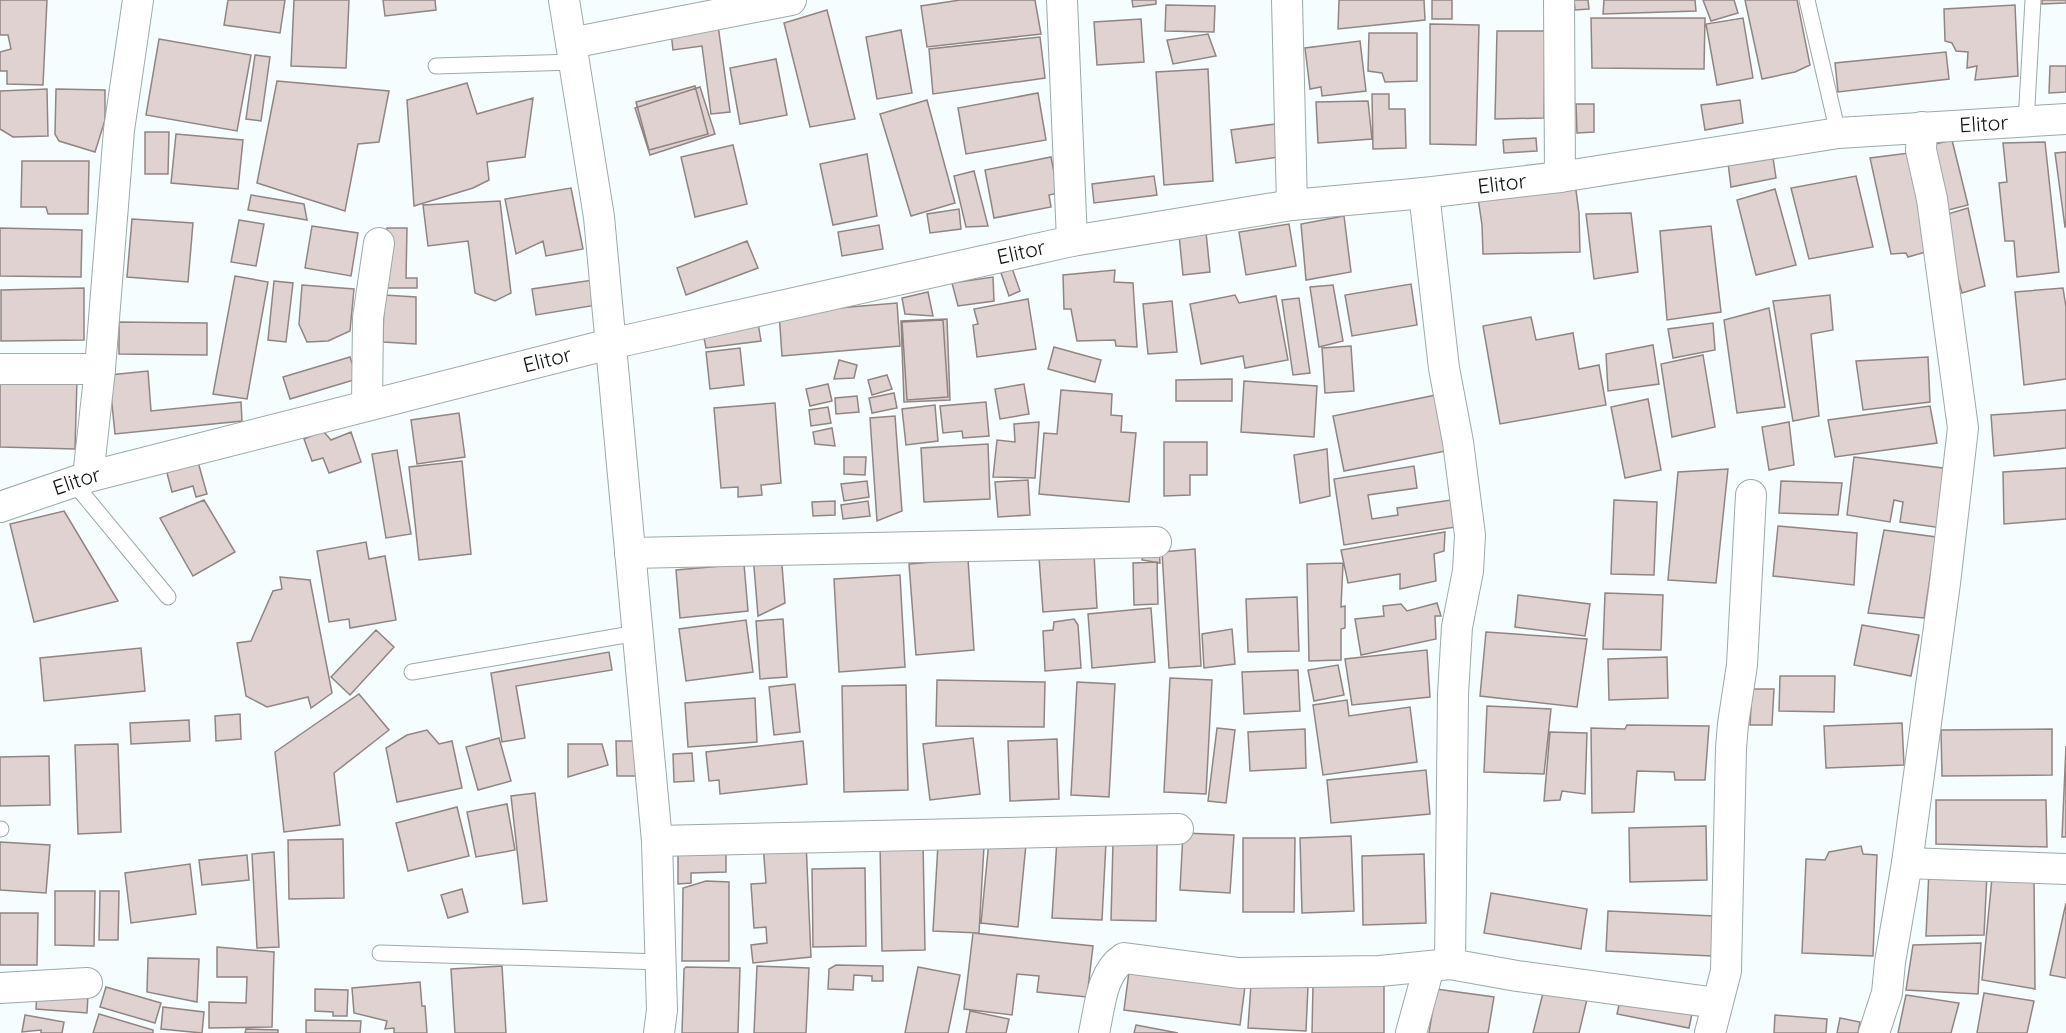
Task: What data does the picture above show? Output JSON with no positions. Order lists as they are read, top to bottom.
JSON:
{
  "streets": {
    "street": ["Elitor"]
  }
}
